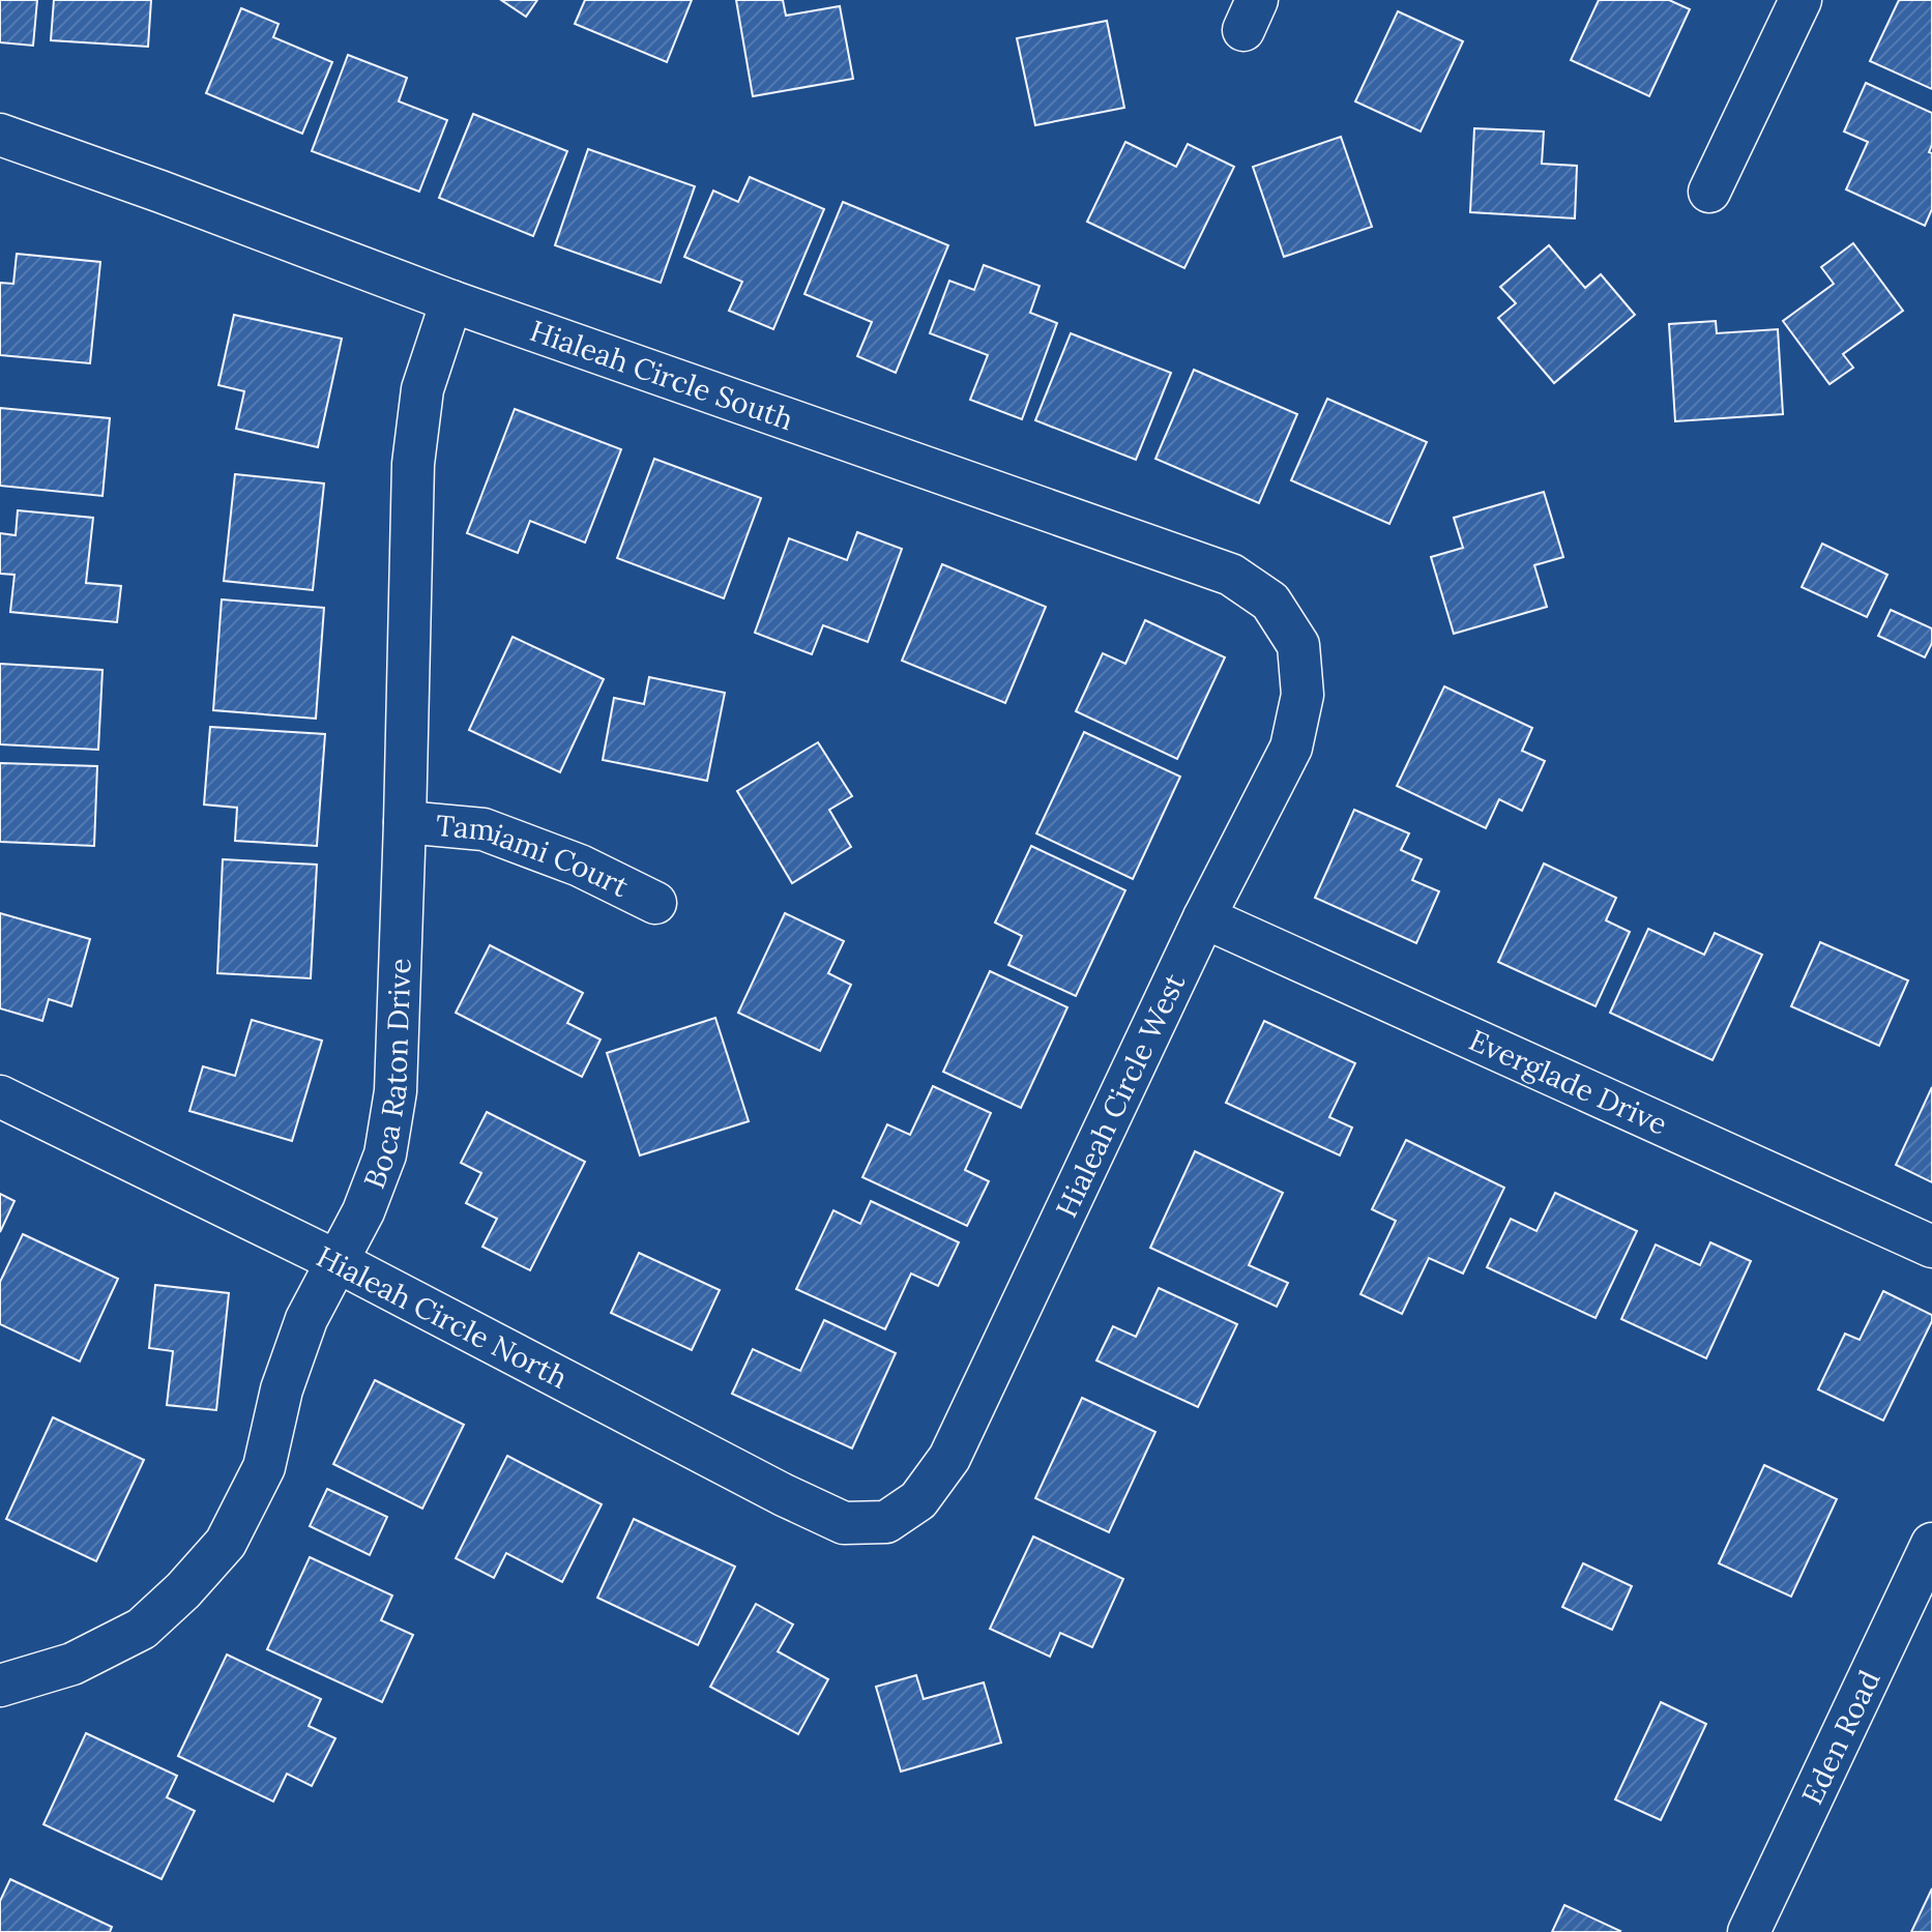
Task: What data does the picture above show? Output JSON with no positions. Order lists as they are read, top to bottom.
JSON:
{
  "streets": {
    "street": [
      "Hialeah Circle South",
      "Tamiami Court",
      "Boca Raton Drive",
      "Everglade Drive",
      "Hialeah Circle West",
      "Hialeah Circle North",
      "Eden Road"
    ]
  },
  "crossings": [
    ["Hialeah Circle South", "Boca Raton Drive"],
    ["Hialeah Circle South", "Hialeah Circle West"],
    ["Tamiami Court", "Boca Raton Drive"],
    ["Boca Raton Drive", "Hialeah Circle North"],
    ["Everglade Drive", "Hialeah Circle West"],
    ["Hialeah Circle West", "Hialeah Circle North"]
  ]
}
